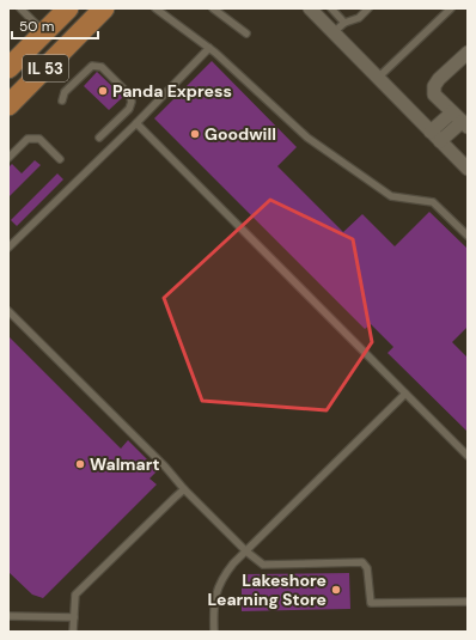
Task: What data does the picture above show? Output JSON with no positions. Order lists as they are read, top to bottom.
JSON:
{
  "streets": {
    "main road": ["IL 53"]
  },
  "places": [
    "Panda Express",
    "Goodwill",
    "Walmart",
    "Lakeshore Learning Store"
  ],
  "scale_bar": "50 m"
}
